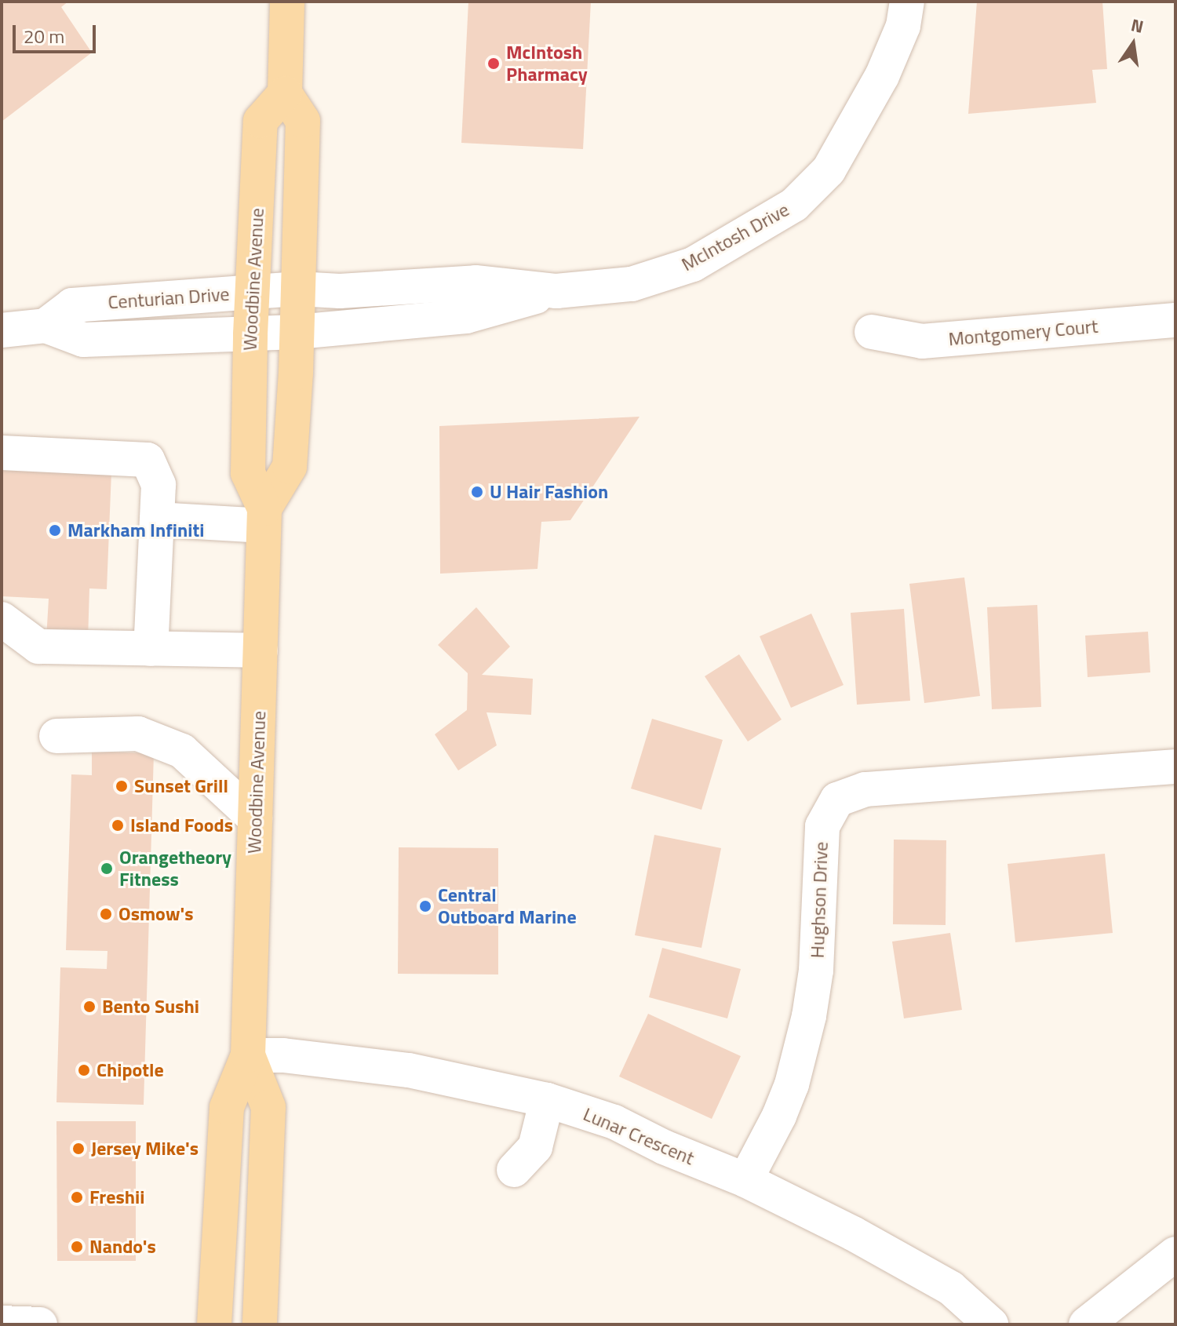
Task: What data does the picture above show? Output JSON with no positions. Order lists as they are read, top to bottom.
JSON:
{
  "streets": {
    "main road": ["Woodbine Avenue"],
    "street": [
      "McIntosh Drive",
      "Centurian Drive",
      "Montgomery Court",
      "Hughson Drive",
      "Lunar Crescent"
    ]
  },
  "crossings": [
    ["McIntosh Drive", "Woodbine Avenue"],
    ["McIntosh Drive", "Centurian Drive"],
    ["Woodbine Avenue", "Centurian Drive"],
    ["Woodbine Avenue", "Lunar Crescent"],
    ["Hughson Drive", "Lunar Crescent"]
  ],
  "places": [
    "McIntosh Pharmacy",
    "U Hair Fashion",
    "Markham Infiniti",
    "Sunset Grill",
    "Island Foods",
    "Orangetheory Fitness",
    "Central Outboard Marine",
    "Osmow's",
    "Bento Sushi",
    "Chipotle",
    "Jersey Mike's",
    "Freshii",
    "Nando's"
  ],
  "scale_bar": "20 m",
  "north": "top"
}
